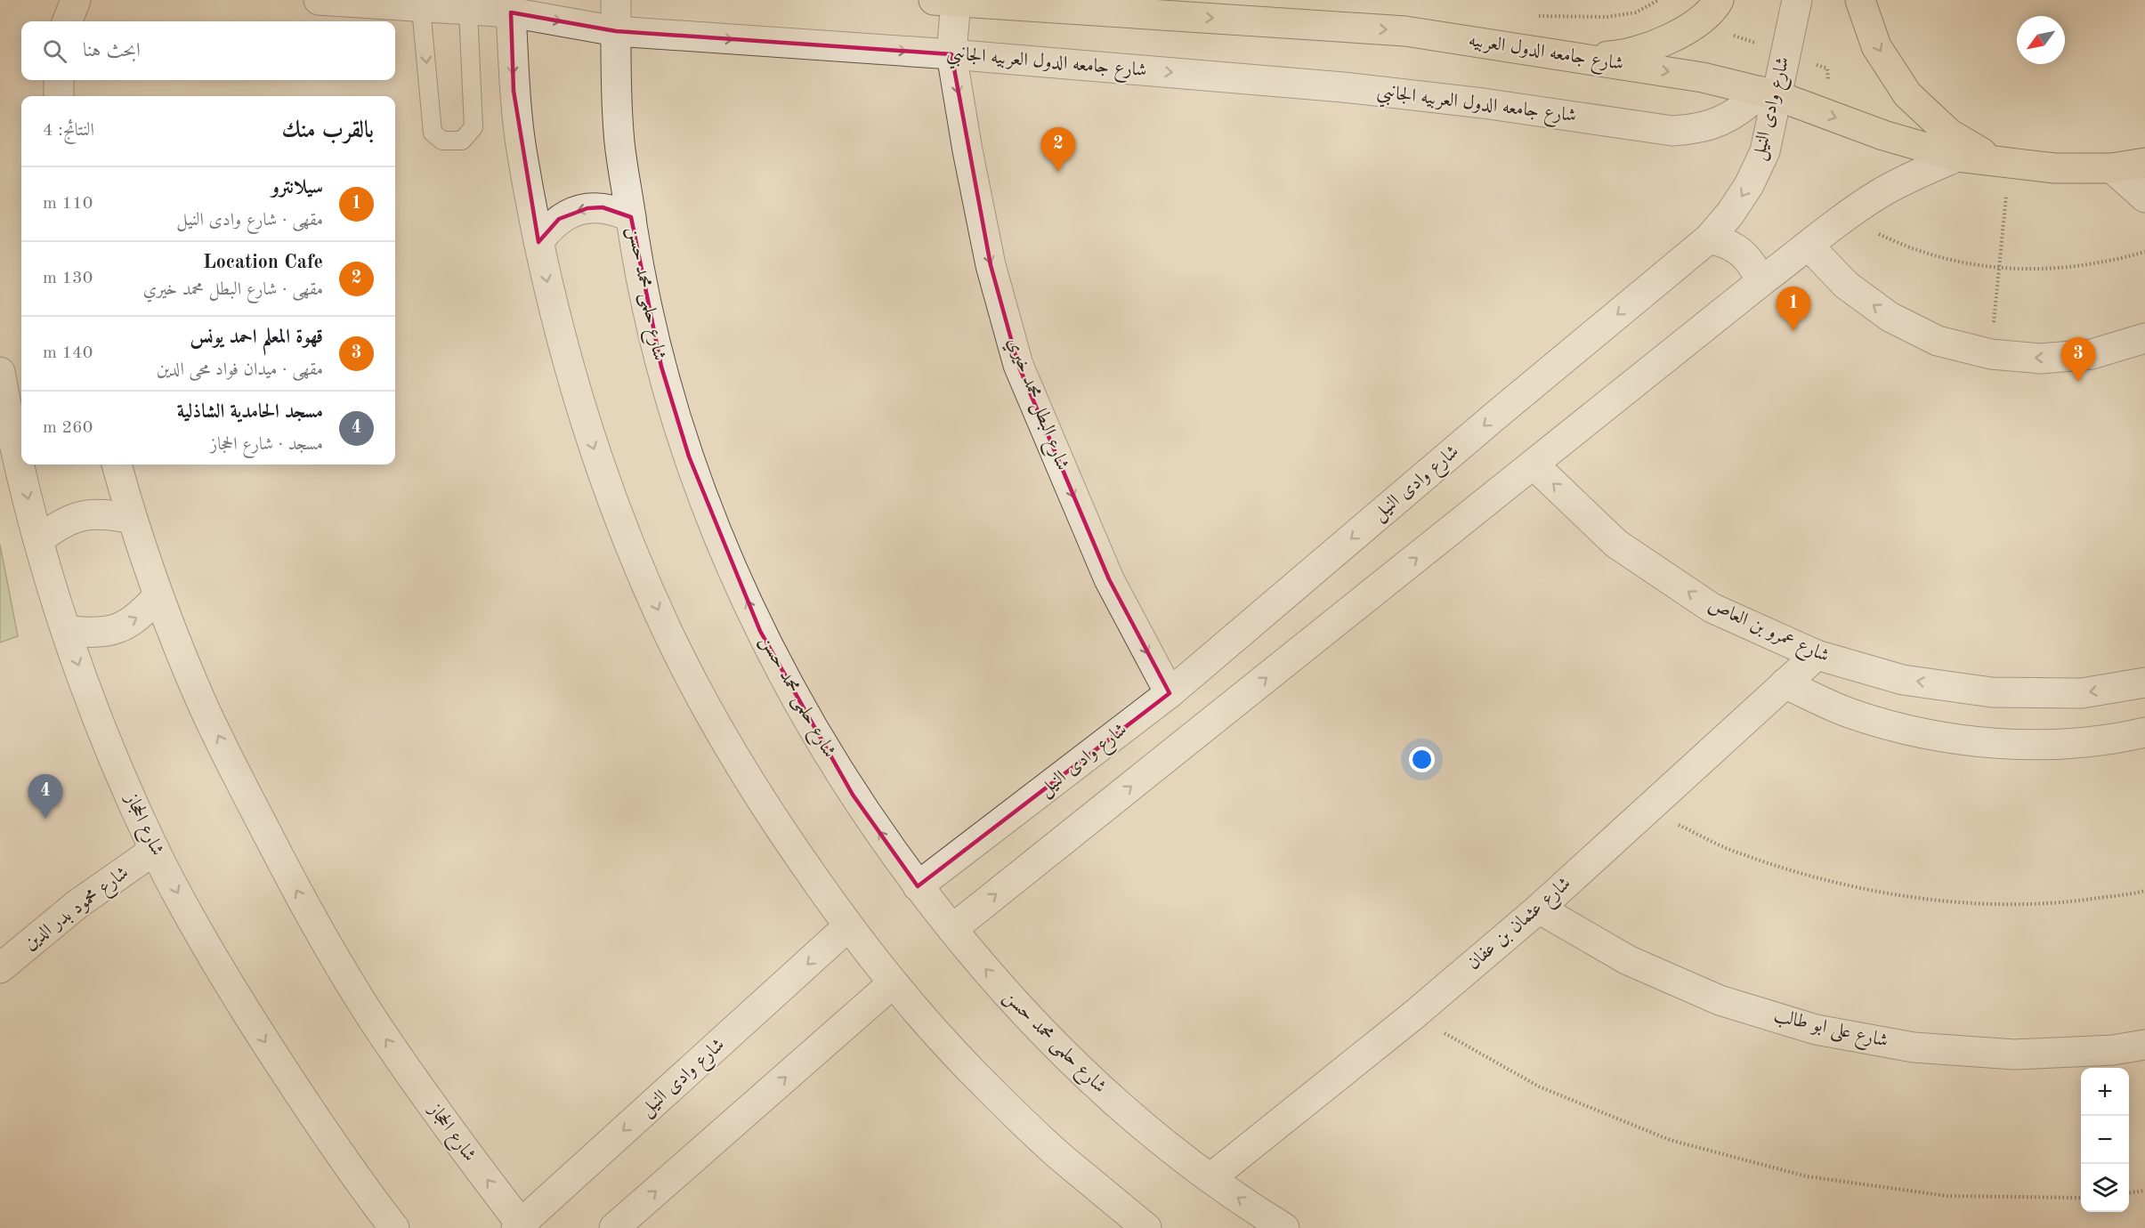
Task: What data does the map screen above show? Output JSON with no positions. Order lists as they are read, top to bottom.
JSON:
{
  "streets": {
    "main road": ["شارع جامعه الدول العربيه"],
    "street": [
      "شارع جامعه الدول العربيه الجانبي",
      "شارع وادى النيل",
      "شارع حلمى محمد حسن",
      "شارع البطل محمد خيري",
      "شارع عمرو بن العاص",
      "شارع الحجاز",
      "شارع محمود بدر الدين",
      "شارع عثمان بن عفان",
      "شارع على ابو طالب"
    ]
  },
  "crossings": [
    ["شارع جامعه الدول العربيه", "شارع جامعه الدول العربيه الجانبي"],
    ["شارع جامعه الدول العربيه", "شارع وادى النيل"],
    ["شارع جامعه الدول العربيه", "شارع البطل محمد خيري"],
    ["شارع جامعه الدول العربيه الجانبي", "شارع وادى النيل"],
    ["شارع جامعه الدول العربيه الجانبي", "شارع حلمى محمد حسن"],
    ["شارع جامعه الدول العربيه الجانبي", "شارع البطل محمد خيري"],
    ["شارع وادى النيل", "شارع حلمى محمد حسن"],
    ["شارع وادى النيل", "شارع البطل محمد خيري"],
    ["شارع وادى النيل", "شارع الحجاز"],
    ["شارع حلمى محمد حسن", "شارع عثمان بن عفان"],
    ["شارع عمرو بن العاص", "شارع عثمان بن عفان"],
    ["شارع الحجاز", "شارع محمود بدر الدين"],
    ["شارع عثمان بن عفان", "شارع على ابو طالب"]
  ],
  "one_way": ["شارع جامعه الدول العربيه", "شارع جامعه الدول العربيه الجانبي", "شارع البطل محمد خيري"],
  "north": "bottom left",
  "page": {
    "search": "ابحث هنا",
    "heading": ["بالقرب منك", "النتائج: 4"],
    "pins": [
      "2",
      "1",
      "3",
      "4"
    ],
    "list": [
      {
        "mark": "1",
        "name": "سيلانترو",
        "note": "مقهى · شارع وادى النيل",
        "value": "110 m"
      },
      {
        "mark": "2",
        "name": "Location Cafe",
        "note": "مقهى · شارع البطل محمد خيري",
        "value": "130 m"
      },
      {
        "mark": "3",
        "name": "قهوة المعلم احمد يونس",
        "note": "مقهى · ميدان فواد محى الدين",
        "value": "140 m"
      },
      {
        "mark": "4",
        "name": "مسجد الحامدية الشاذلية",
        "note": "مسجد · شارع الحجاز",
        "value": "260 m"
      }
    ],
    "map_buttons": ["+", "−"]
  }
}
